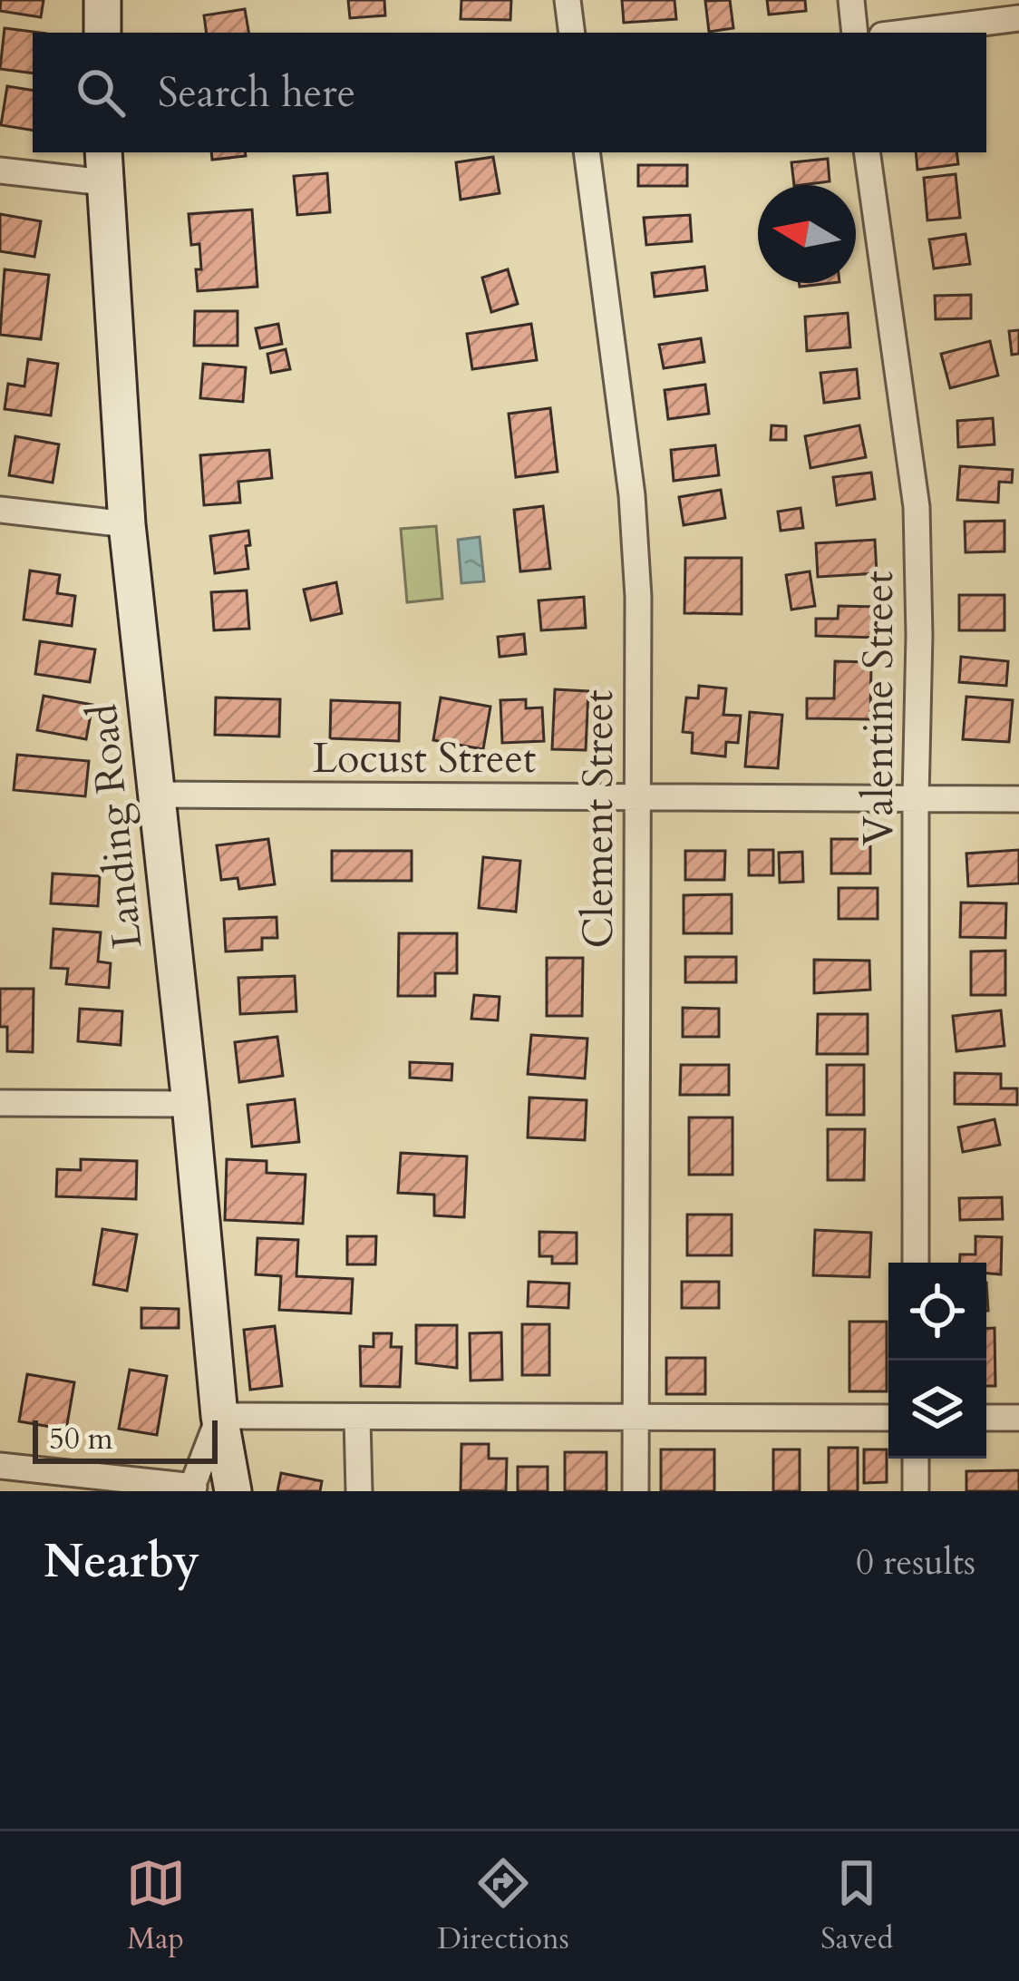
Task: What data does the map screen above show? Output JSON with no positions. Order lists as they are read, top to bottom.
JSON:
{
  "streets": {
    "street": [
      "Valentine Street",
      "Locust Street",
      "Clement Street",
      "Landing Road"
    ]
  },
  "crossings": [
    ["Valentine Street", "Locust Street"],
    ["Locust Street", "Clement Street"],
    ["Locust Street", "Landing Road"]
  ],
  "scale_bar": "50 m",
  "north": "left",
  "page": {
    "search": "Search here",
    "scale": "50 m",
    "heading": ["Nearby", "0 results"],
    "nav": ["Map", "Directions", "Saved"]
  }
}
